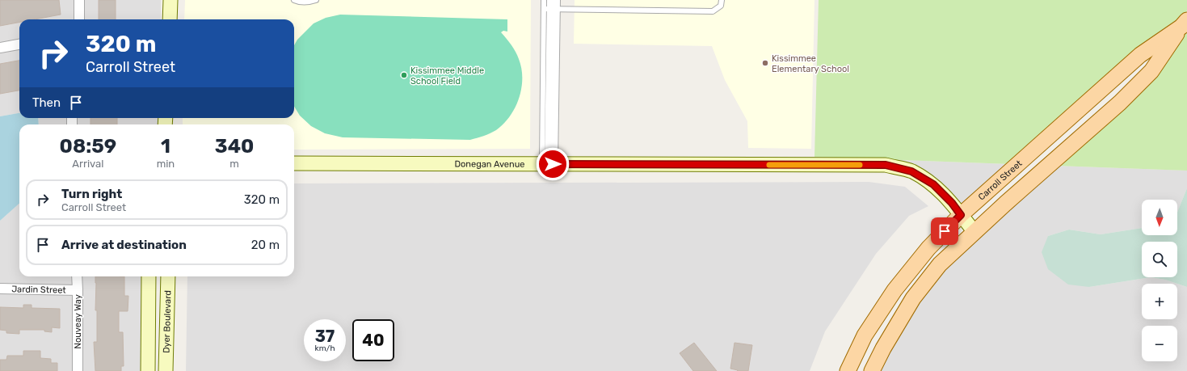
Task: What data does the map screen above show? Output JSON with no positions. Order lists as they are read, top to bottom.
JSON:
{
  "streets": {
    "main road": ["Carroll Street"],
    "street": [
      "Donegan Avenue",
      "Jardin Street",
      "Nouveay Way",
      "Dyer Boulevard"
    ]
  },
  "crossings": [
    ["Donegan Avenue", "Carroll Street"],
    ["Jardin Street", "Nouveay Way"]
  ],
  "places": ["Kissimmee Elementary School", "Kissimmee Middle School Field"],
  "north": "bottom",
  "page": {
    "turn": ["320 m", "Carroll Street"],
    "then": "Then",
    "eta": [
      "08:59",
      "Arrival",
      "1",
      "min",
      "340",
      "m"
    ],
    "list": [
      {
        "name": "Turn right",
        "note": "Carroll Street",
        "value": "320 m"
      },
      {
        "name": "Arrive at destination",
        "value": "20 m"
      }
    ],
    "map_buttons": ["+", "−"],
    "speed": "37 km/h",
    "limit": "40"
  }
}
